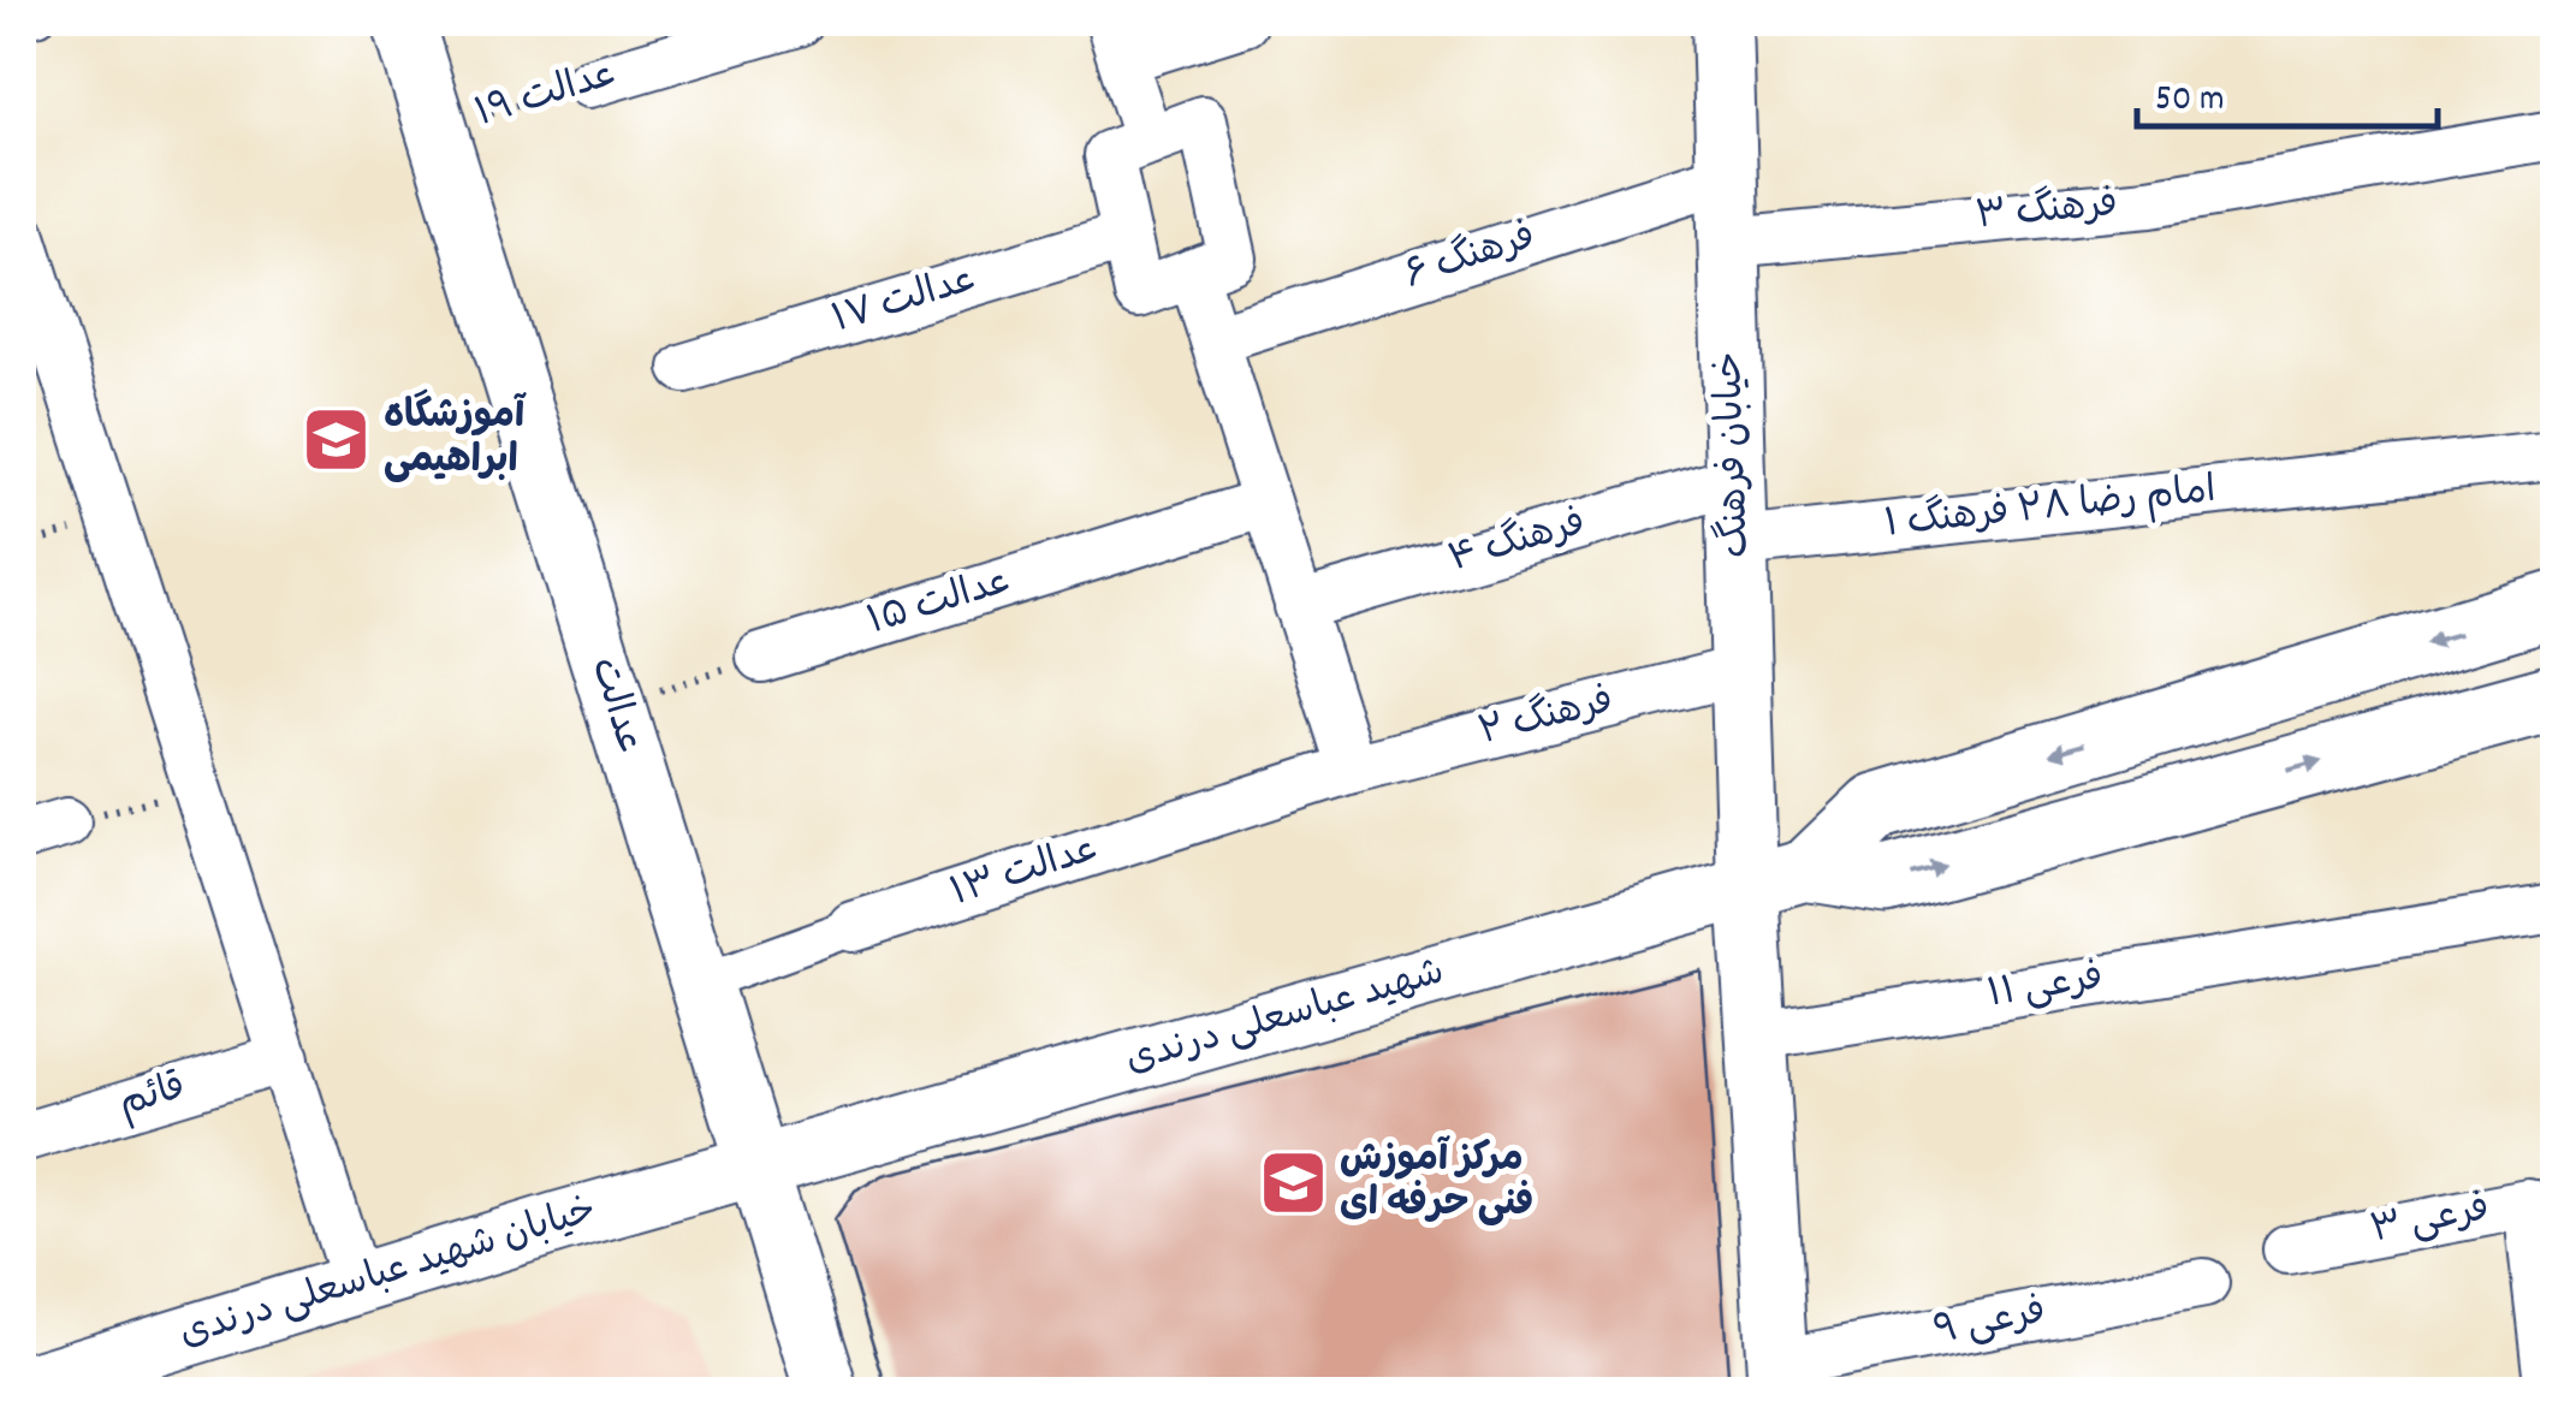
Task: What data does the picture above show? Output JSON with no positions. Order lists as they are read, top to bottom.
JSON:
{
  "streets": {
    "street": [
      "عدالت ۱۹",
      "فرهنگ ۳",
      "فرهنگ ۶",
      "عدالت ۱۷",
      "خیابان فرهنگ",
      "امام رضا ۲۸ فرهنگ ۱",
      "فرهنگ ۴",
      "عدالت ۱۵",
      "عدالت",
      "فرهنگ ۲",
      "عدالت ۱۳",
      "فرعی ۱۱",
      "شهید عباسعلی درندی",
      "قائم",
      "فرعی ۳",
      "خیابان شهید عباسعلی درندی",
      "فرعی ۹"
    ]
  },
  "crossings": [
    ["عدالت ۱۹", "عدالت"],
    ["فرهنگ ۳", "خیابان فرهنگ"],
    ["فرهنگ ۶", "خیابان فرهنگ"],
    ["خیابان فرهنگ", "امام رضا ۲۸ فرهنگ ۱"],
    ["خیابان فرهنگ", "فرهنگ ۴"],
    ["خیابان فرهنگ", "فرهنگ ۲"],
    ["خیابان فرهنگ", "فرعی ۱۱"],
    ["خیابان فرهنگ", "شهید عباسعلی درندی"],
    ["خیابان فرهنگ", "فرعی ۹"],
    ["عدالت", "عدالت ۱۳"],
    ["عدالت", "شهید عباسعلی درندی"],
    ["عدالت", "خیابان شهید عباسعلی درندی"],
    ["فرهنگ ۲", "عدالت ۱۳"],
    ["شهید عباسعلی درندی", "خیابان شهید عباسعلی درندی"]
  ],
  "places": {
    "school or university": ["آموزشگاه ابراهیمی", "مرکز آموزش فنی حرفه ای"]
  },
  "scale_bar": "50 m"
}
